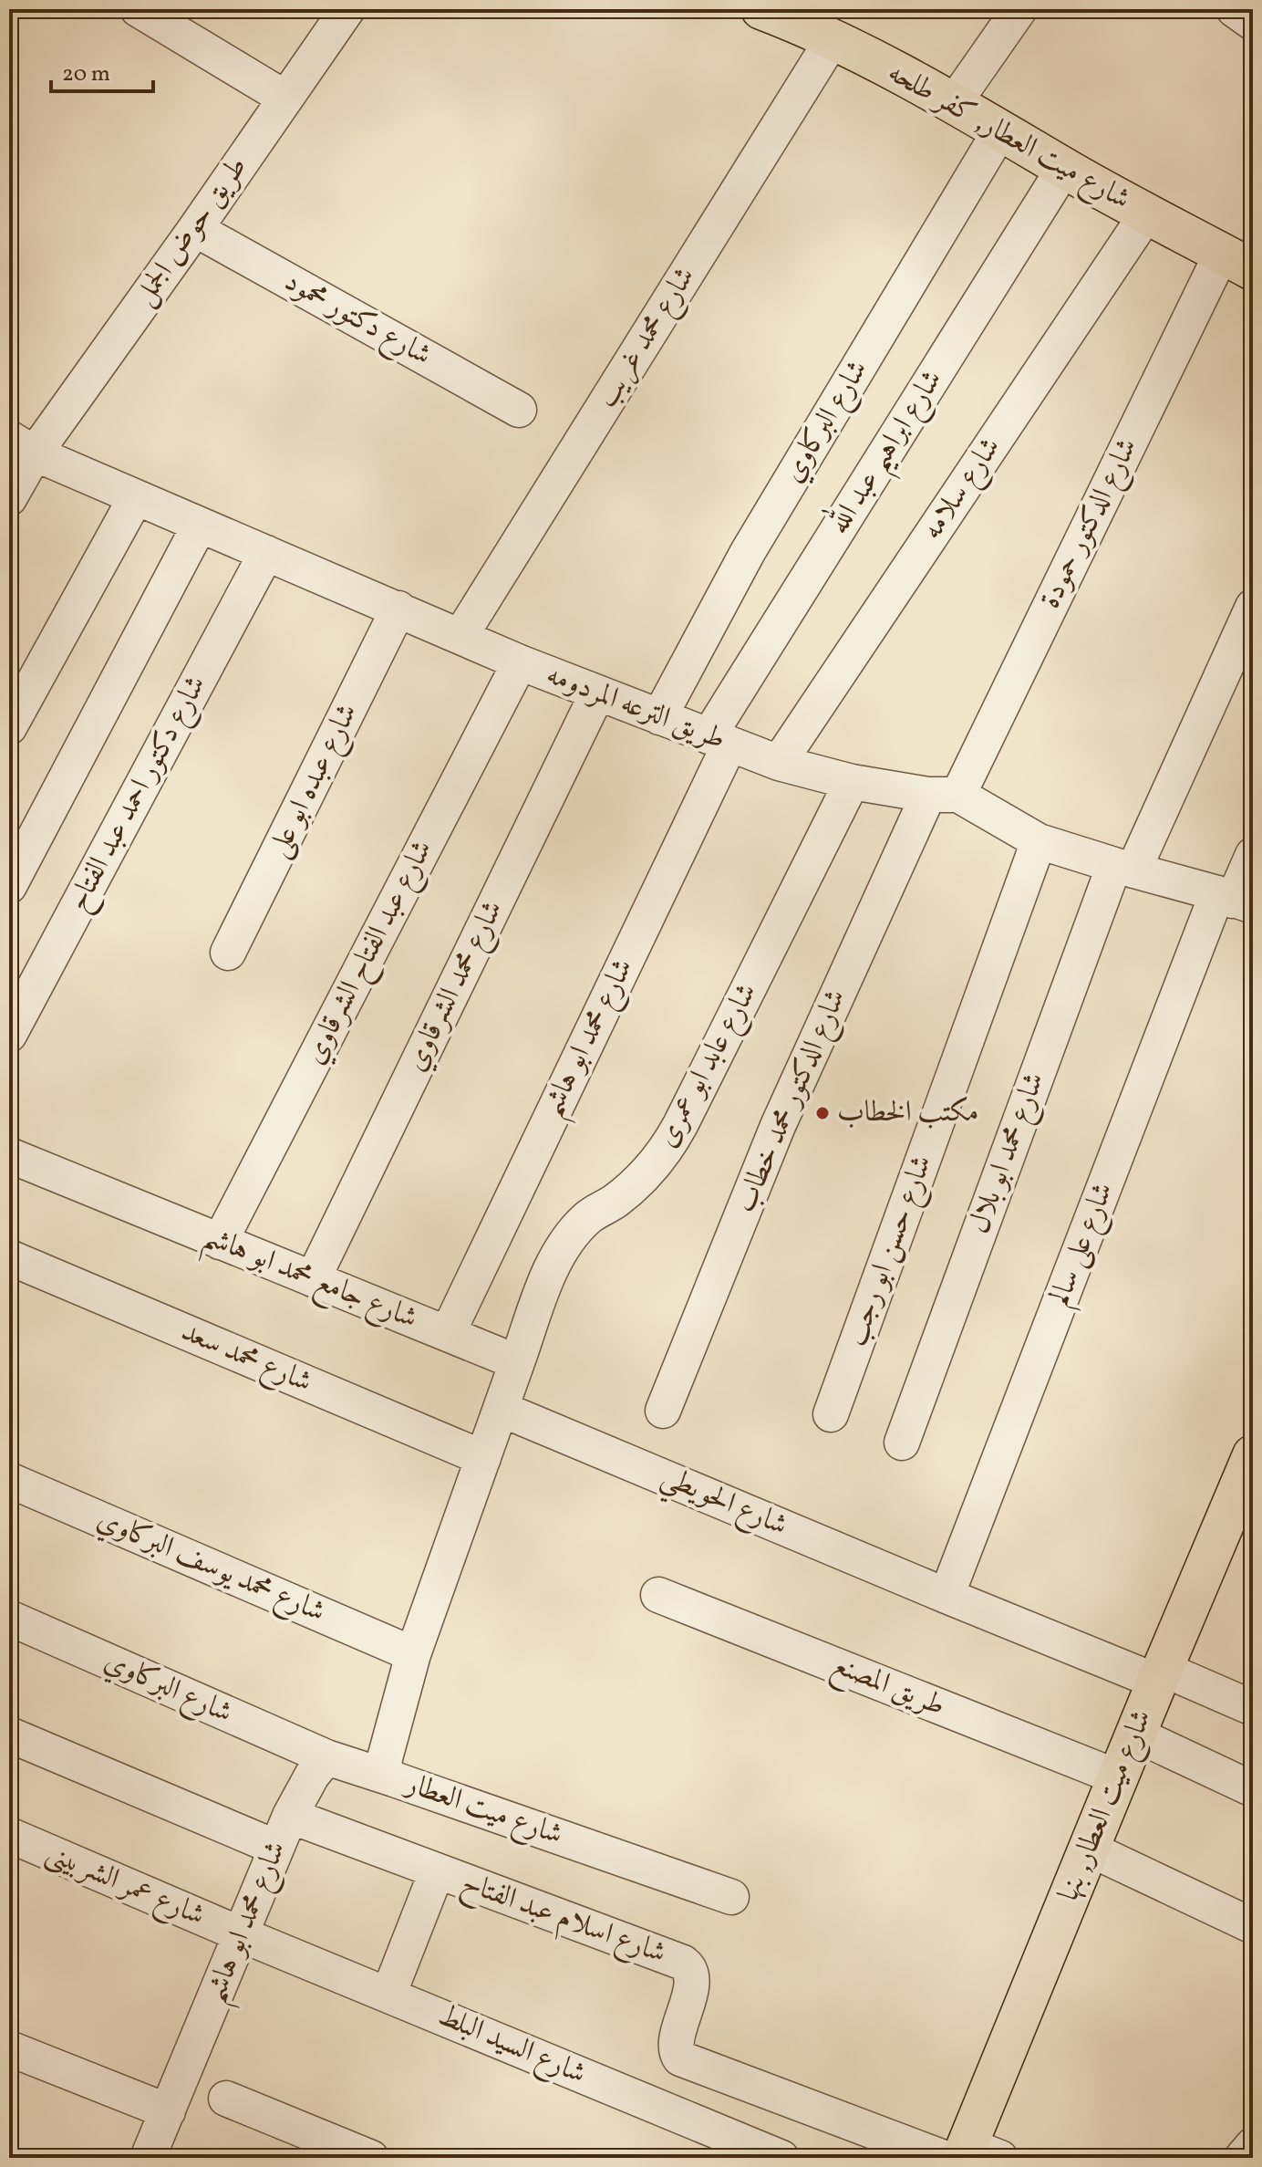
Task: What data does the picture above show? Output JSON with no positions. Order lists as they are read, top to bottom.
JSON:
{
  "streets": {
    "main road": ["شارع ميت العطار, كفر طلحه", "شارع ميت العطار, بنها"],
    "street": [
      "طريق حوض الجمل",
      "شارع دكتور محمود",
      "شارع محمد غريب",
      "شارع البركاوي",
      "شارع ابراهيم عبد الله",
      "شارع سلامه",
      "شارع الدكتور حمودة",
      "طريق الترعه المردومه",
      "شارع عبده ابو على",
      "شارع دكتور احمد عبد الفتاح",
      "شارع عبد الفتاح الشرقاوي",
      "شارع محمد الشرقاوي",
      "شارع محمد ابو هاشم",
      "شارع عابد ابو عمرى",
      "شارع الدكتور محمد خطاب",
      "شارع محمد ابو بلال",
      "شارع على سالم",
      "شارع حسن ابو رجب",
      "شارع جامع محمد ابو هاشم",
      "شارع محمد سعد",
      "شارع الحويطي",
      "شارع محمد يوسف البركاوي",
      "طريق المصنع",
      "شارع ميت العطار",
      "شارع عمر الشربينى",
      "شارع اسلام عبد الفتاح",
      "شارع السيد البلط"
    ]
  },
  "crossings": [
    ["شارع ميت العطار, كفر طلحه", "شارع محمد غريب"],
    ["شارع ميت العطار, كفر طلحه", "شارع البركاوي"],
    ["شارع ميت العطار, كفر طلحه", "شارع ابراهيم عبد الله"],
    ["شارع ميت العطار, كفر طلحه", "شارع سلامه"],
    ["شارع ميت العطار, كفر طلحه", "شارع الدكتور حمودة"],
    ["طريق حوض الجمل", "شارع دكتور محمود"],
    ["طريق حوض الجمل", "طريق الترعه المردومه"],
    ["شارع محمد غريب", "طريق الترعه المردومه"],
    ["شارع البركاوي", "طريق الترعه المردومه"],
    ["شارع البركاوي", "شارع محمد ابو هاشم"],
    ["شارع ابراهيم عبد الله", "طريق الترعه المردومه"],
    ["شارع ابراهيم عبد الله", "شارع محمد ابو هاشم"],
    ["شارع سلامه", "طريق الترعه المردومه"],
    ["شارع الدكتور حمودة", "طريق الترعه المردومه"],
    ["شارع الدكتور حمودة", "شارع الدكتور محمد خطاب"],
    ["طريق الترعه المردومه", "شارع عبده ابو على"],
    ["طريق الترعه المردومه", "شارع دكتور احمد عبد الفتاح"],
    ["طريق الترعه المردومه", "شارع عبد الفتاح الشرقاوي"],
    ["طريق الترعه المردومه", "شارع محمد الشرقاوي"],
    ["طريق الترعه المردومه", "شارع محمد ابو هاشم"],
    ["طريق الترعه المردومه", "شارع عابد ابو عمرى"],
    ["طريق الترعه المردومه", "شارع الدكتور محمد خطاب"],
    ["طريق الترعه المردومه", "شارع محمد ابو بلال"],
    ["طريق الترعه المردومه", "شارع على سالم"],
    ["طريق الترعه المردومه", "شارع حسن ابو رجب"],
    ["شارع عبد الفتاح الشرقاوي", "شارع جامع محمد ابو هاشم"],
    ["شارع محمد الشرقاوي", "شارع جامع محمد ابو هاشم"],
    ["شارع محمد ابو هاشم", "شارع جامع محمد ابو هاشم"],
    ["شارع محمد ابو هاشم", "شارع عمر الشربينى"],
    ["شارع محمد ابو هاشم", "شارع اسلام عبد الفتاح"],
    ["شارع محمد ابو هاشم", "شارع السيد البلط"],
    ["شارع عابد ابو عمرى", "شارع جامع محمد ابو هاشم"],
    ["شارع على سالم", "شارع الحويطي"],
    ["شارع محمد سعد", "شارع ميت العطار"],
    ["شارع الحويطي", "شارع ميت العطار, بنها"],
    ["شارع محمد يوسف البركاوي", "شارع ميت العطار"],
    ["طريق المصنع", "شارع ميت العطار, بنها"],
    ["شارع عمر الشربينى", "شارع السيد البلط"],
    ["شارع اسلام عبد الفتاح", "شارع السيد البلط"]
  ],
  "places": ["مكتب الخطاب"],
  "scale_bar": "20 m"
}
